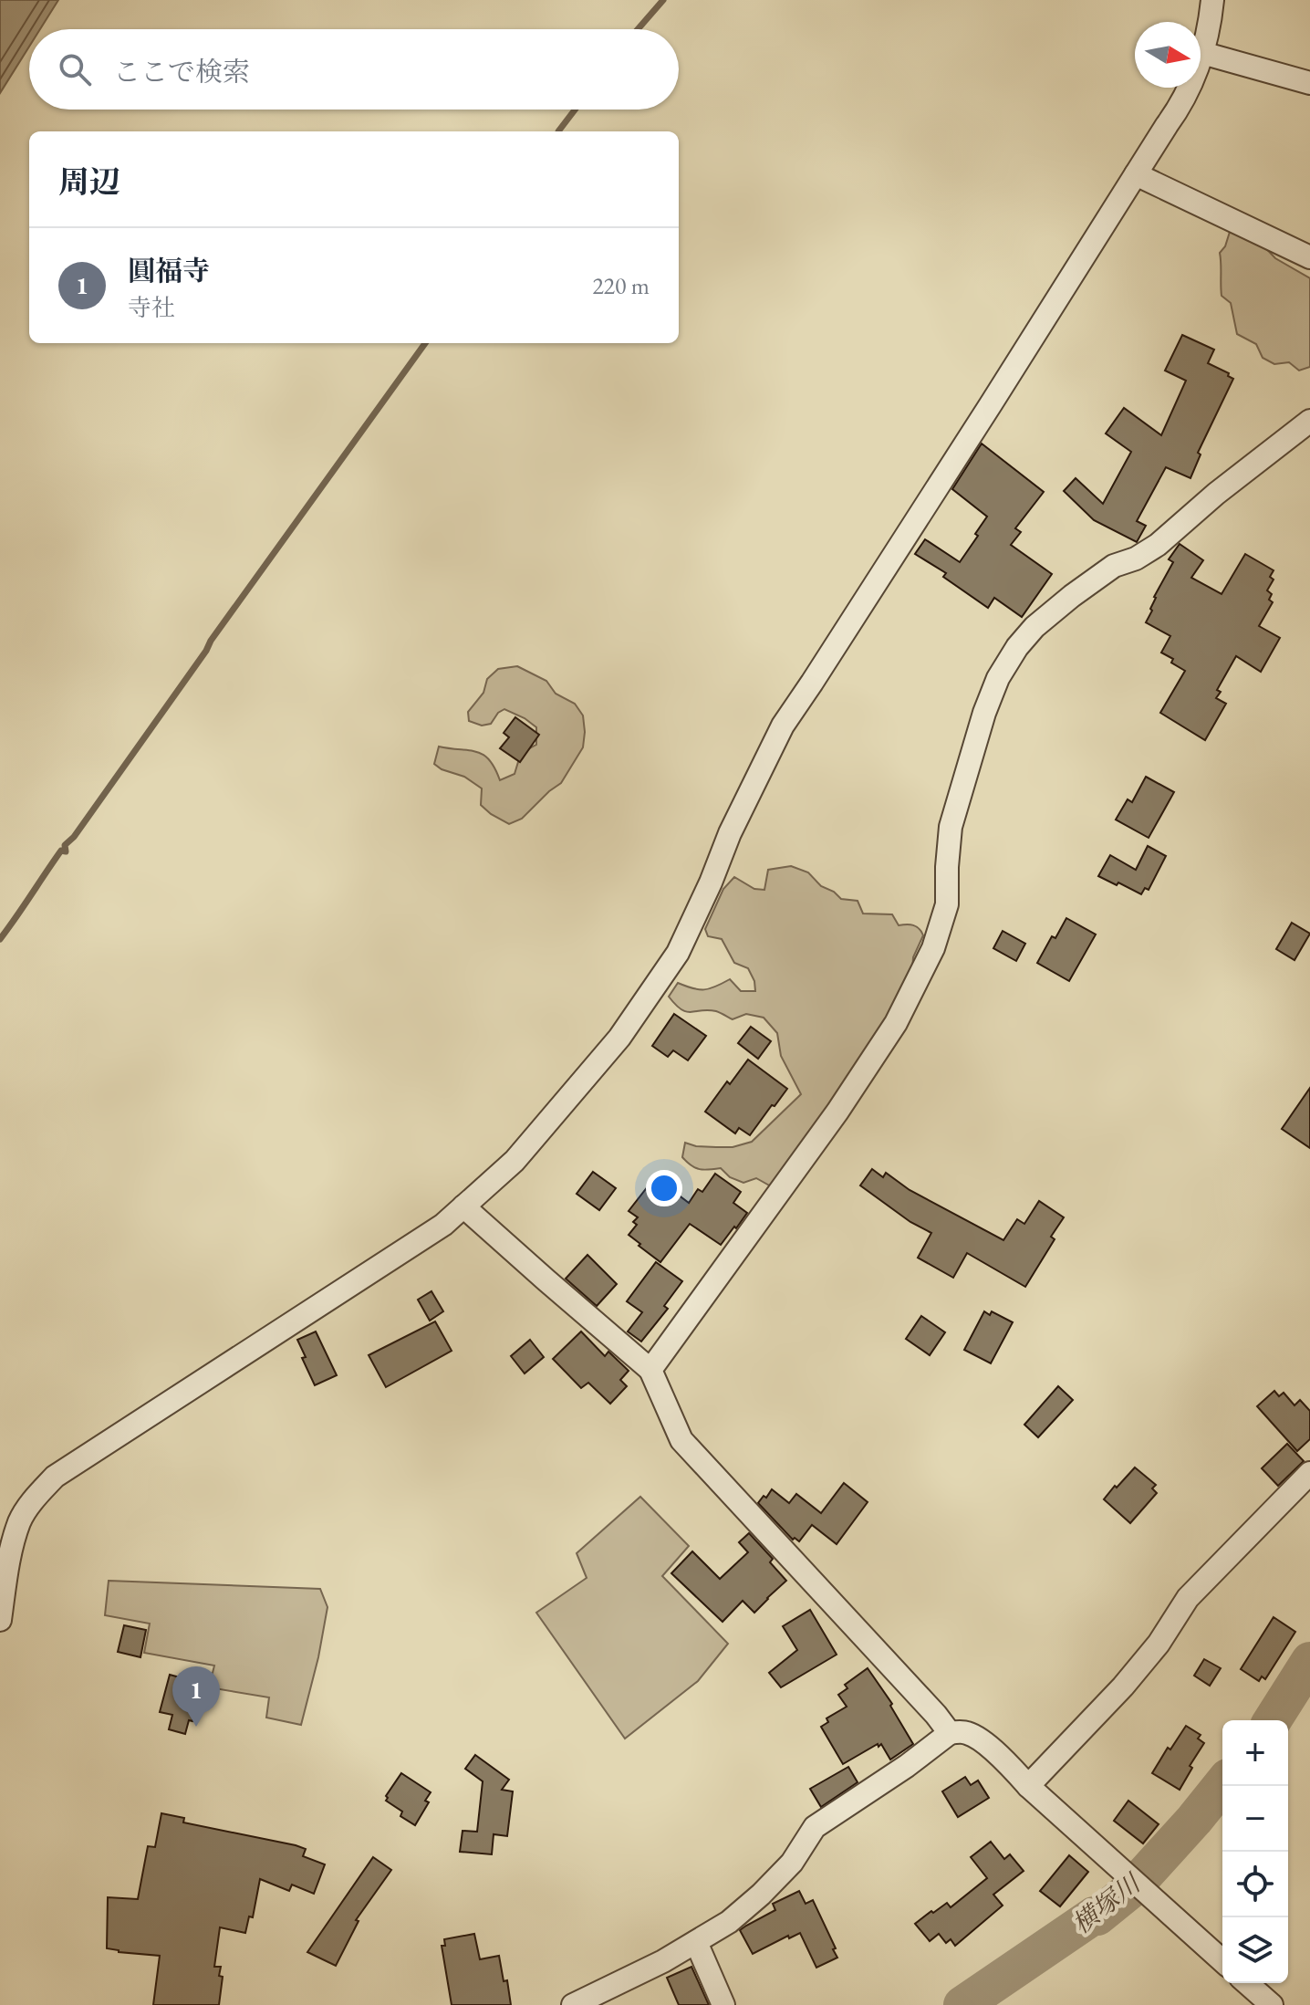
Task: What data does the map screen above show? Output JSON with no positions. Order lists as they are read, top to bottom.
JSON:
{
  "water": ["横塚川"],
  "north": "right",
  "page": {
    "search": "ここで検索",
    "heading": "周辺",
    "list": [
      {
        "mark": "1",
        "name": "圓福寺",
        "note": "寺社",
        "value": "220 m"
      }
    ],
    "pins": "1",
    "map_buttons": ["+", "−"]
  }
}
